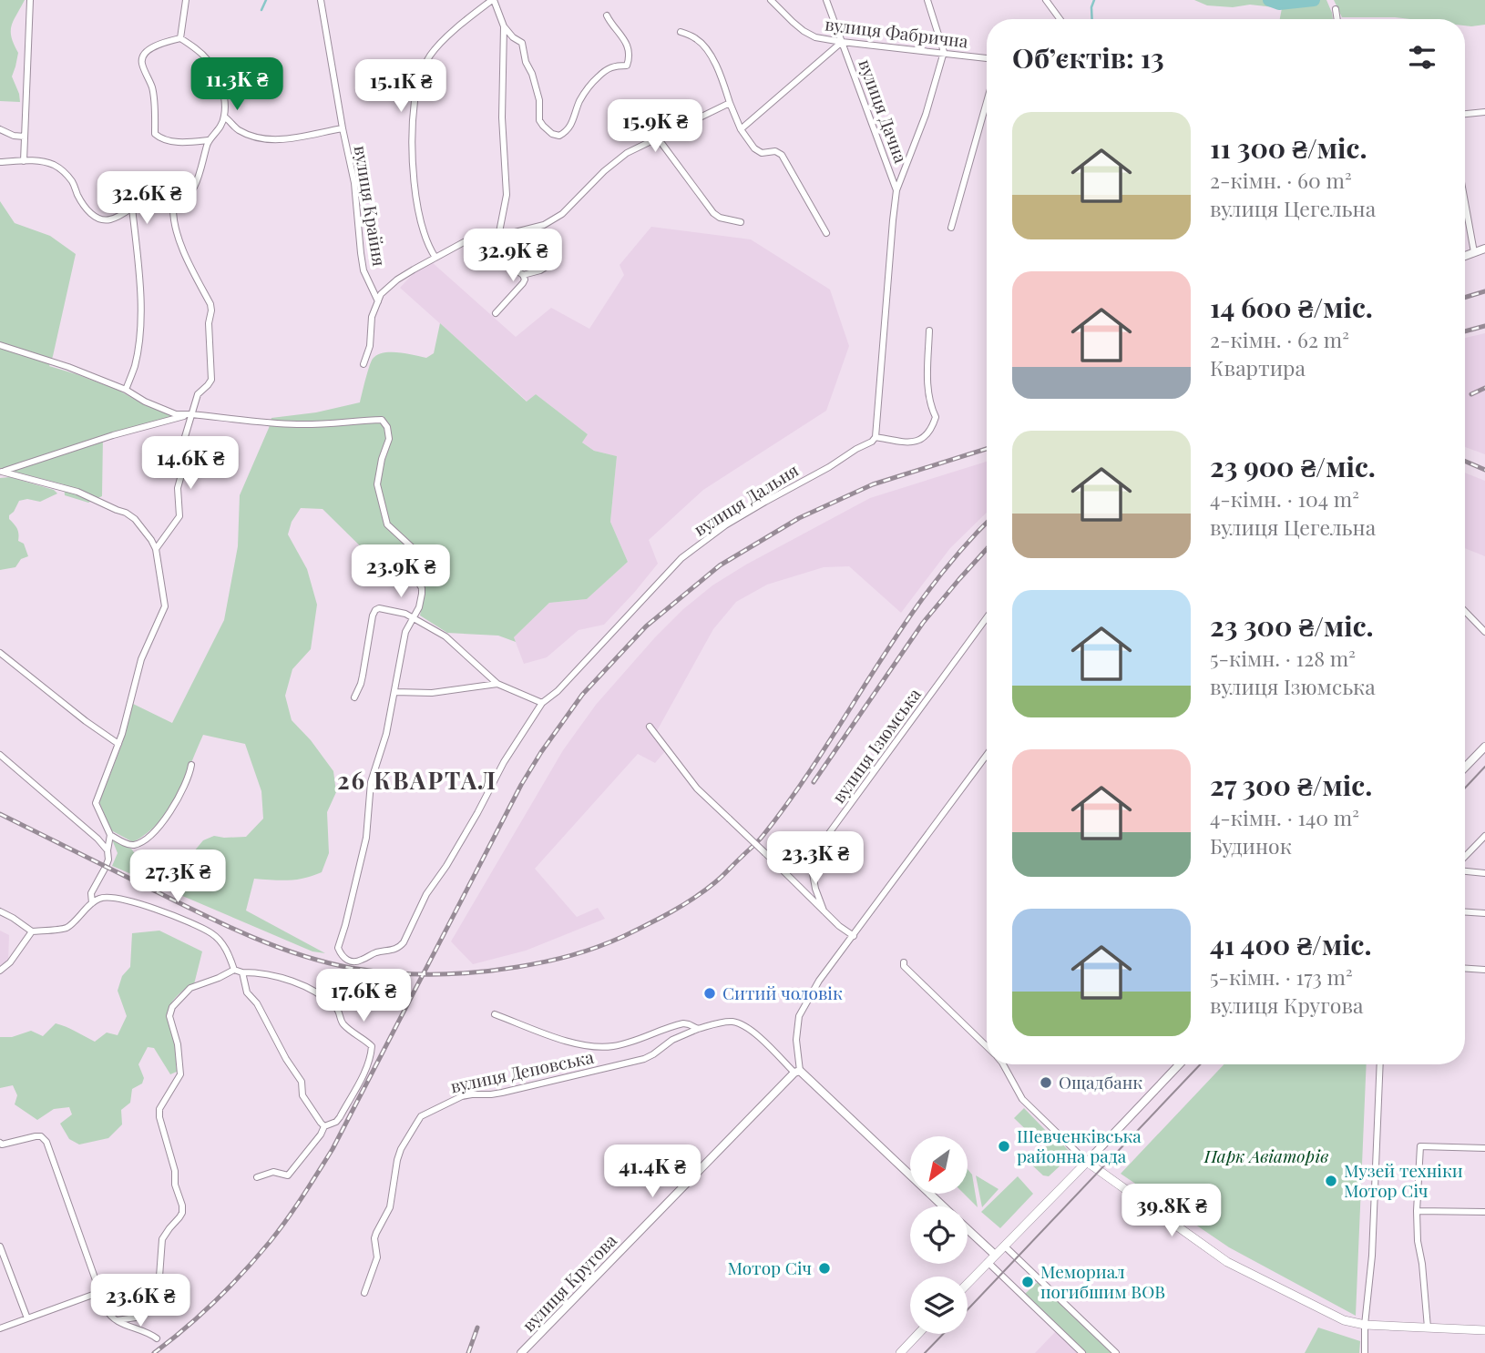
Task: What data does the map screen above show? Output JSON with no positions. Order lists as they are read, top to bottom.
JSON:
{
  "streets": {
    "street": [
      "вулиця Фабрична",
      "вулиця Дачна",
      "вулиця Крайня",
      "вулиця Дальня",
      "вулиця Ізюмська",
      "вулиця Деповська",
      "вулиця Кругова"
    ]
  },
  "crossings": [
    ["вулиця Фабрична", "вулиця Дачна"],
    ["вулиця Деповська", "вулиця Кругова"]
  ],
  "districts": ["26 КВАРТАЛ"],
  "parks": ["Парк Авіаторів"],
  "places": [
    "Ситий чоловік",
    "Ощадбанк",
    "Шевченківська районна рада",
    "Музей техніки Мотор Січ",
    "Мотор Січ",
    "Мемориал погибшим ВОВ"
  ],
  "north": "bottom left",
  "page": {
    "heading": "Об’єктів: 13",
    "price": [
      "11.3K ₴",
      "15.1K ₴",
      "15.9K ₴",
      "32.6K ₴",
      "32.9K ₴",
      "14.6K ₴",
      "23.9K ₴",
      "23.3K ₴",
      "27.3K ₴",
      "17.6K ₴",
      "41.4K ₴",
      "39.8K ₴",
      "23.6K ₴"
    ],
    "list": [
      {
        "name": "11 300 ₴/міс.",
        "note": "2-кімн. · 60 m² · вулиця Цегельна"
      },
      {
        "name": "14 600 ₴/міс.",
        "note": "2-кімн. · 62 m² · Квартира"
      },
      {
        "name": "23 900 ₴/міс.",
        "note": "4-кімн. · 104 m² · вулиця Цегельна"
      },
      {
        "name": "23 300 ₴/міс.",
        "note": "5-кімн. · 128 m² · вулиця Ізюмська"
      },
      {
        "name": "27 300 ₴/міс.",
        "note": "4-кімн. · 140 m² · Будинок"
      },
      {
        "name": "41 400 ₴/міс.",
        "note": "5-кімн. · 173 m² · вулиця Кругова"
      }
    ]
  }
}
